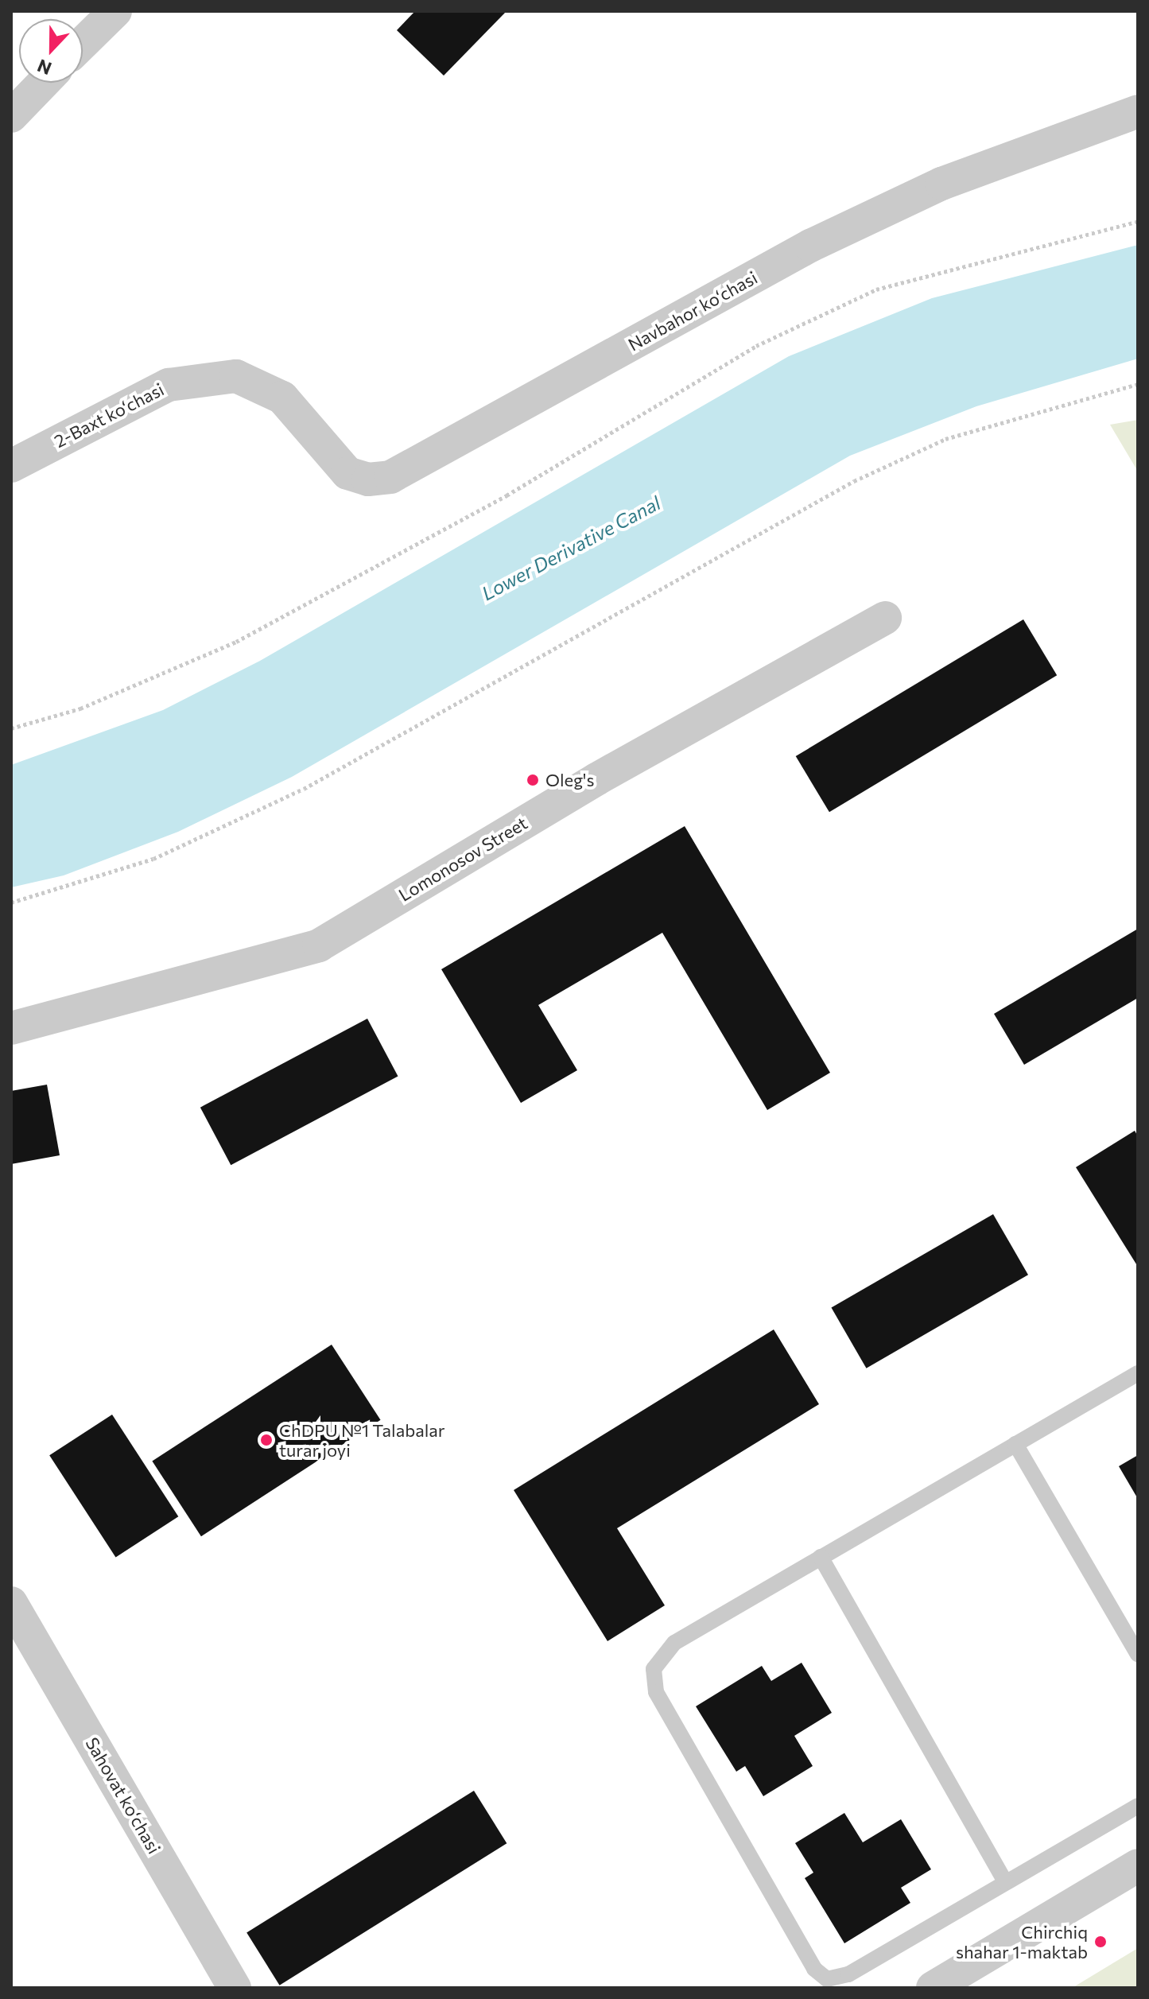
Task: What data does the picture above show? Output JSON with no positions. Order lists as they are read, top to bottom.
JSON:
{
  "streets": {
    "street": [
      "Navbahor ko‘chasi",
      "2-Baxt ko‘chasi",
      "Lomonosov Street",
      "Sahovat ko‘chasi"
    ]
  },
  "crossings": [
    ["Navbahor ko‘chasi", "2-Baxt ko‘chasi"]
  ],
  "water": ["Lower Derivative Canal"],
  "places": ["Oleg's", "ChDPU №1 Talabalar turar joyi", "Chirchiq shahar 1-maktab"],
  "north": "bottom"
}
